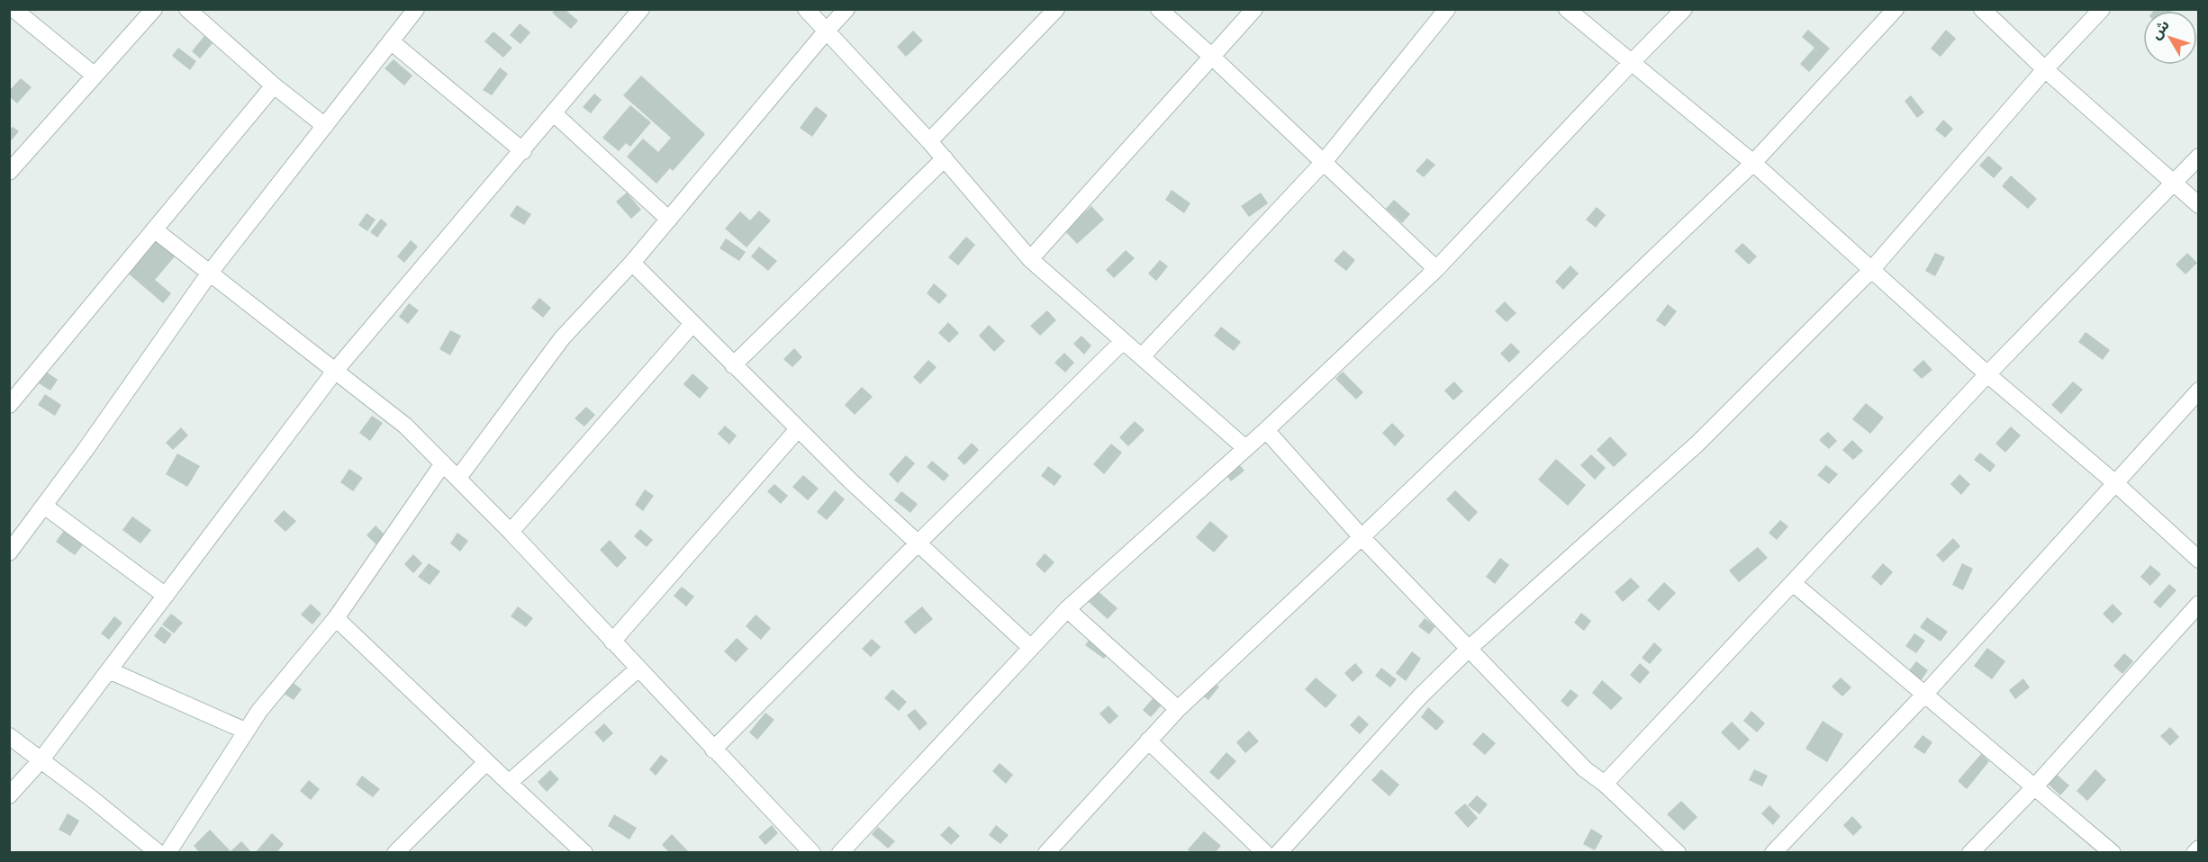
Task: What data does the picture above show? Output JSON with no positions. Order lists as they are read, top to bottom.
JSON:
{
  "north": "top left"
}
